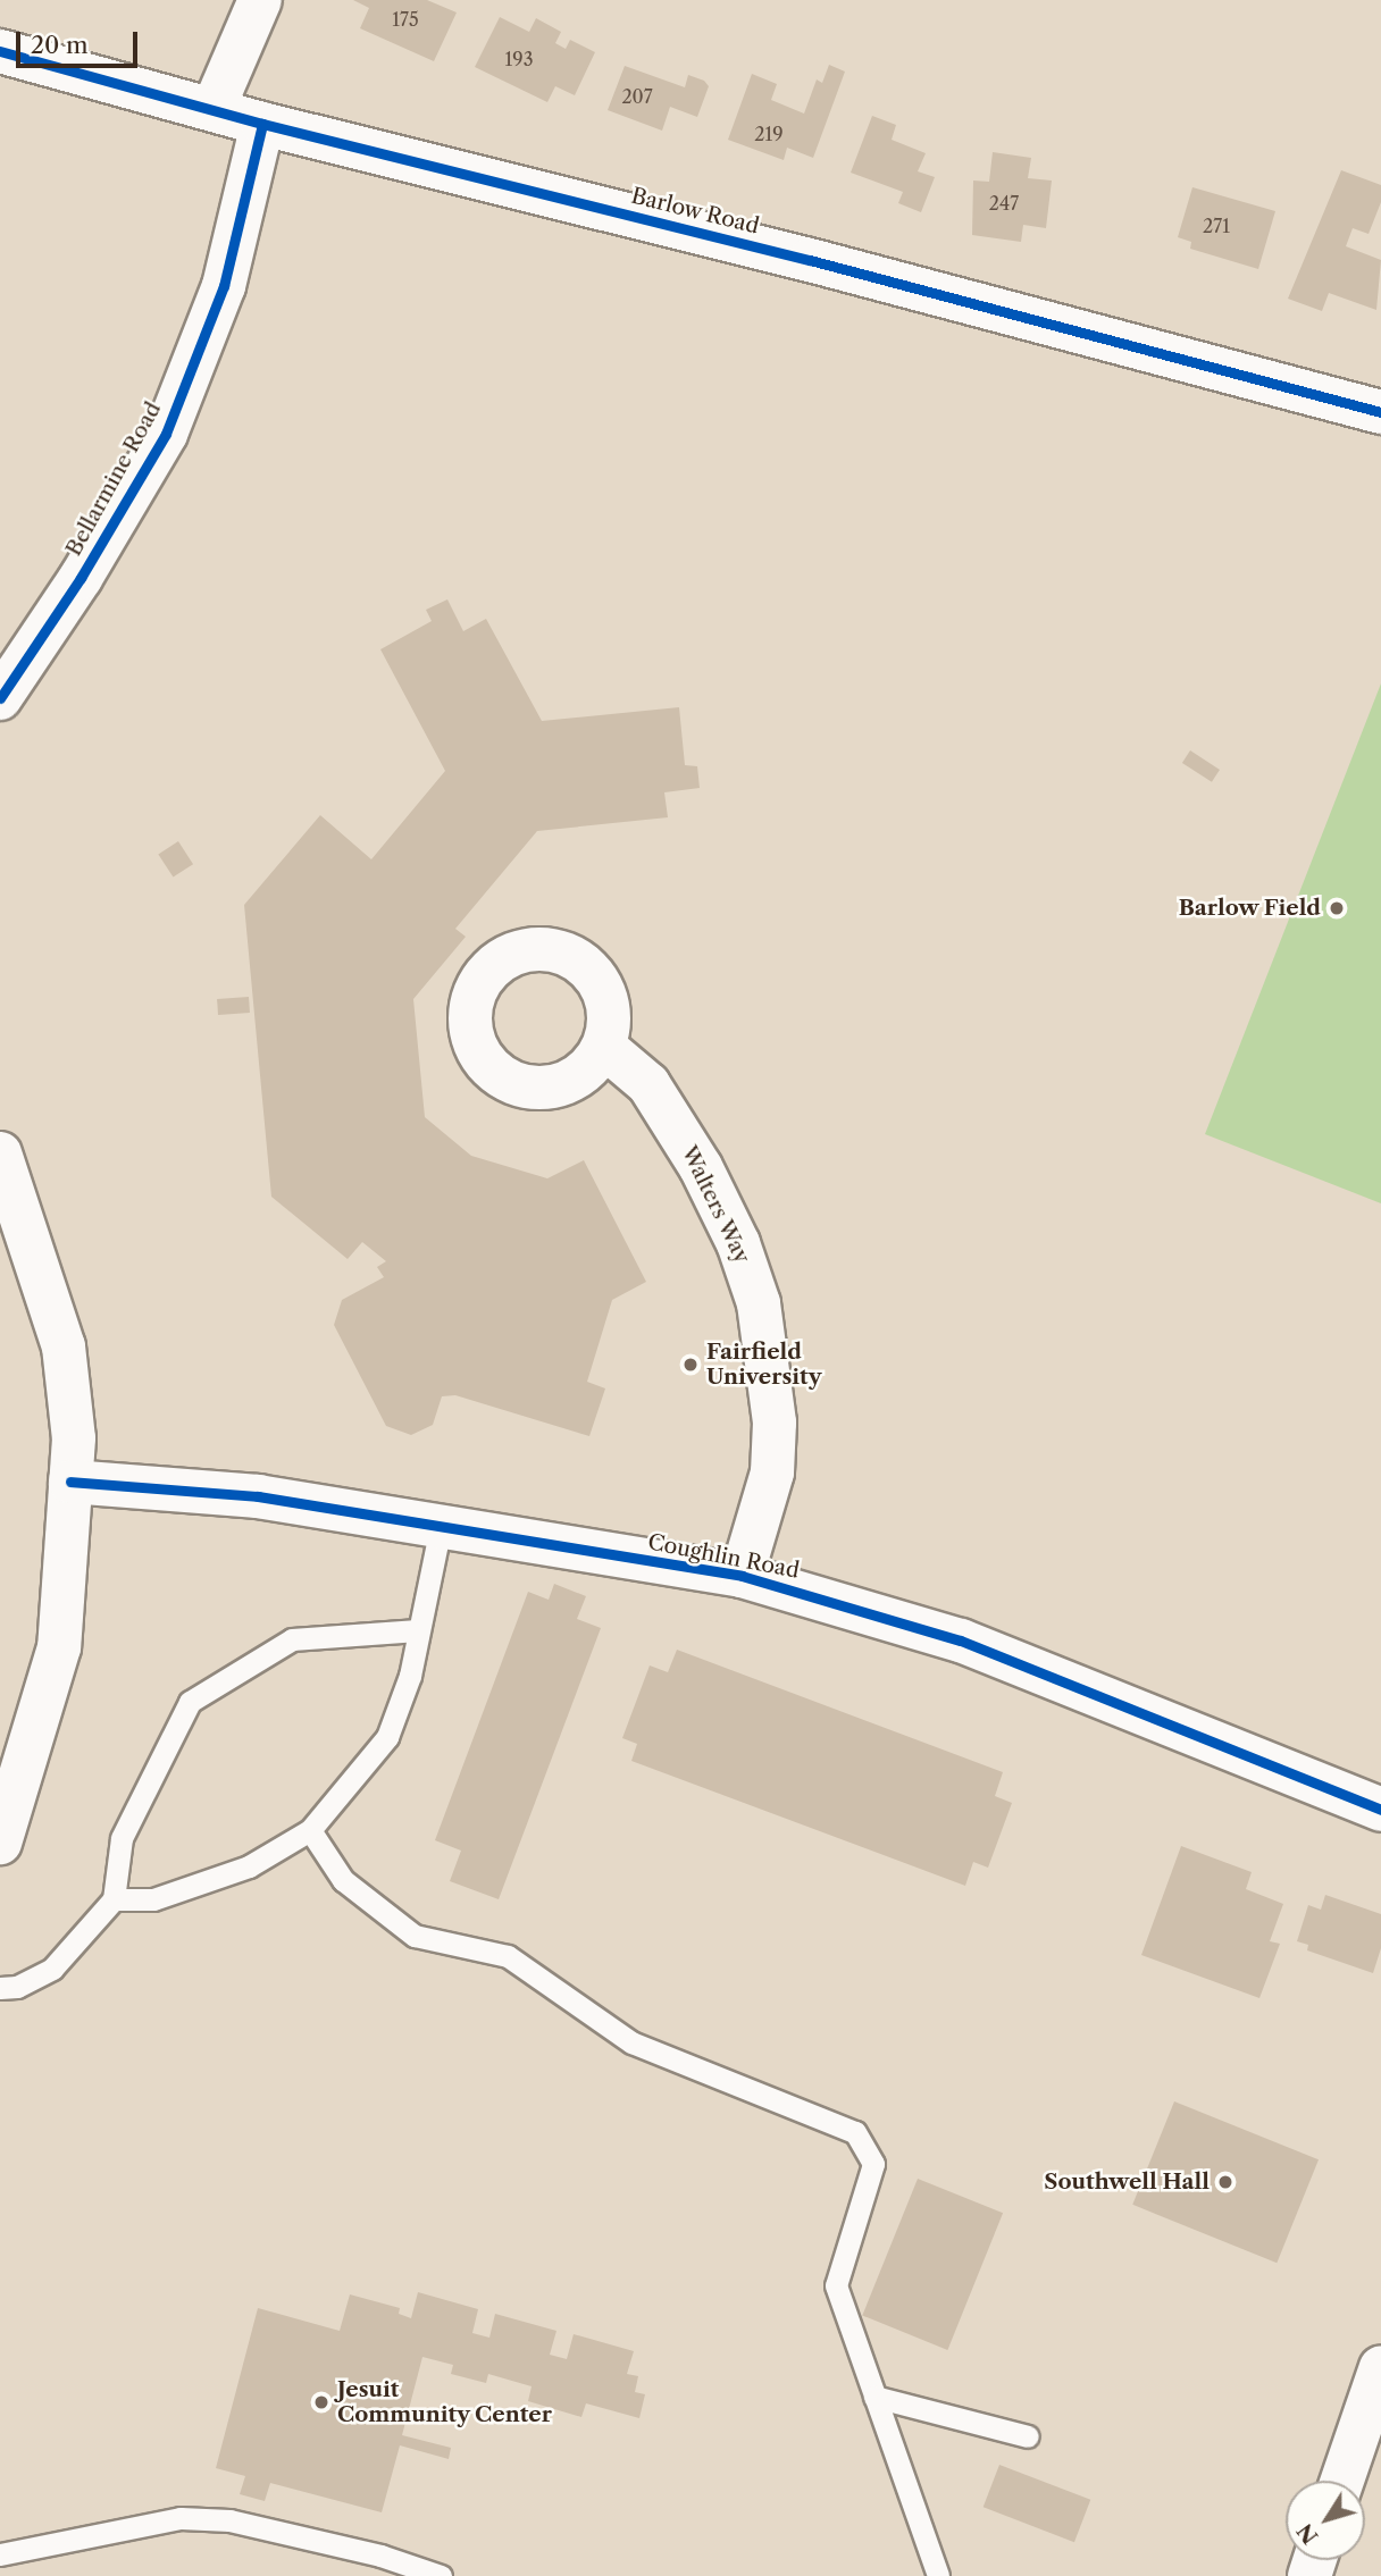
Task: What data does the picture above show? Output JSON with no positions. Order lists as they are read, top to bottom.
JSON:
{
  "streets": {
    "street": [
      "Barlow Road",
      "Bellarmine Road",
      "Walters Way",
      "Coughlin Road"
    ]
  },
  "crossings": [
    ["Barlow Road", "Bellarmine Road"],
    ["Walters Way", "Coughlin Road"]
  ],
  "places": [
    "Barlow Field",
    "Fairfield University",
    "Southwell Hall",
    "Jesuit Community Center"
  ],
  "house_numbers": [
    "175",
    "193",
    "207",
    "219",
    "247",
    "271"
  ],
  "scale_bar": "20 m",
  "north": "bottom left"
}
